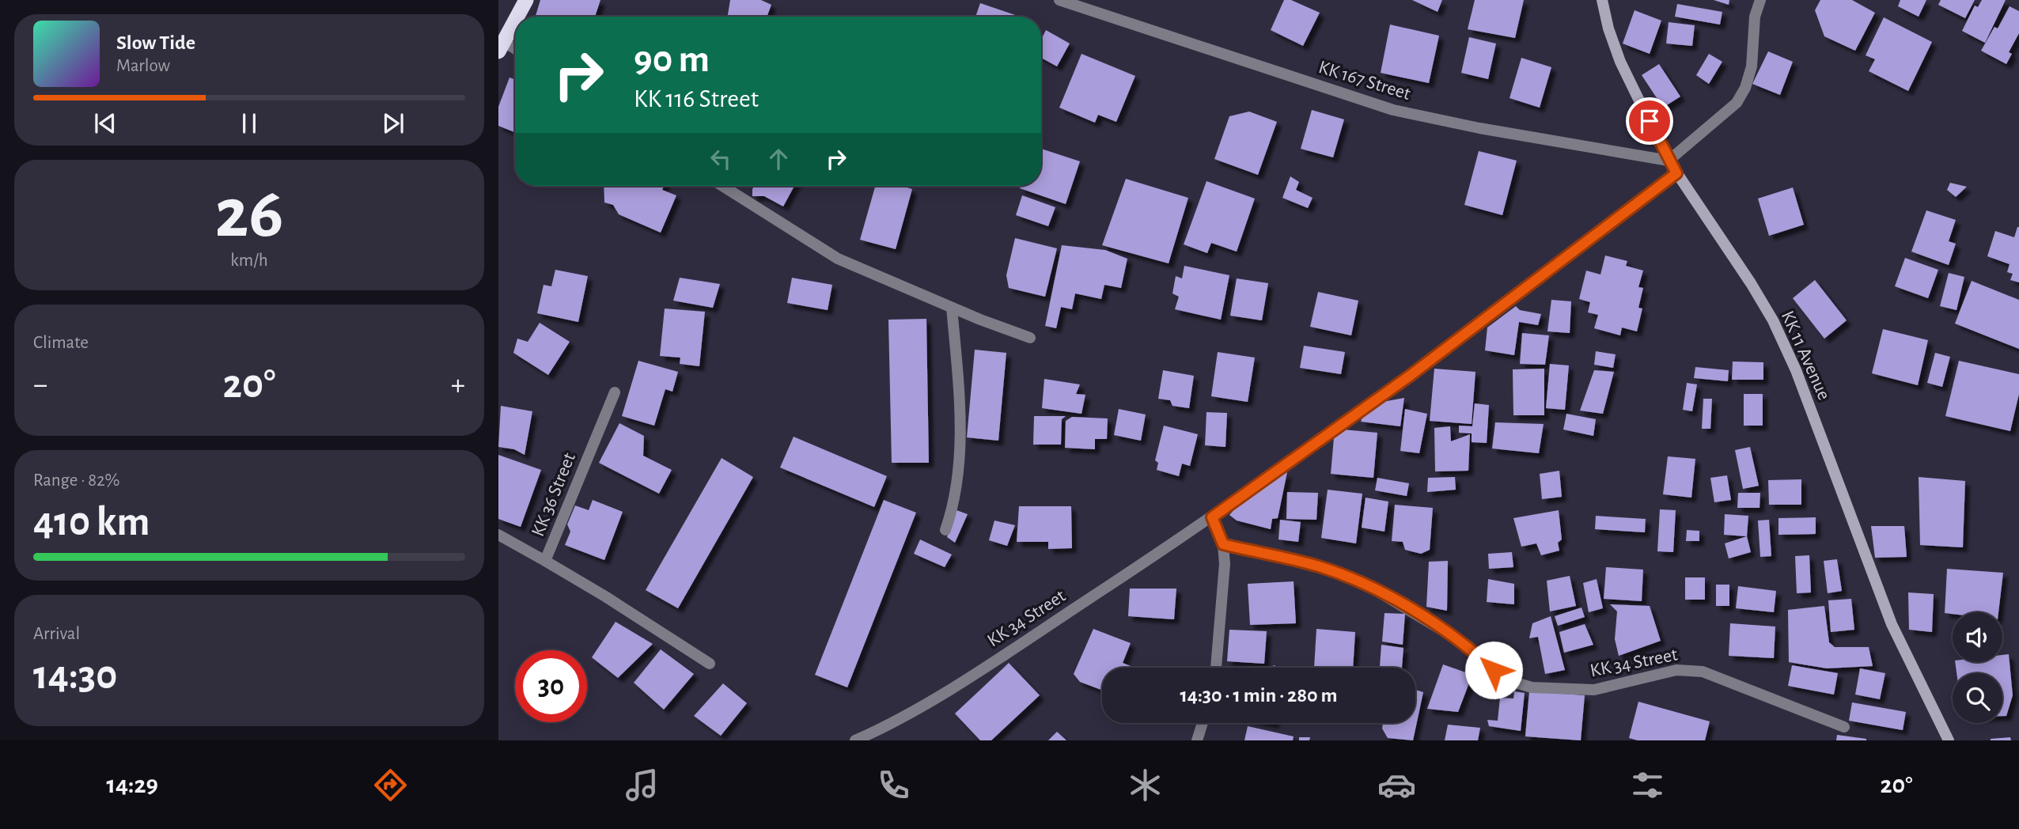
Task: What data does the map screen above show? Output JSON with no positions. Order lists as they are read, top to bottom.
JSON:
{
  "streets": {
    "main road": ["KK 11 Avenue"],
    "street": ["KK 167 Street", "KK 36 Street", "KK 34 Street"]
  },
  "crossings": [
    ["KK 167 Street", "KK 11 Avenue"],
    ["KK 11 Avenue", "KK 34 Street"]
  ],
  "page": {
    "turn": ["90 m", "KK 116 Street"],
    "song": ["Slow Tide", "Marlow"],
    "tile": [
      ["26", "km/h"],
      "Climate",
      ["Range · 82%", "410 km"],
      ["Arrival", "14:30"]
    ],
    "heat": ["−", "20°", "+"],
    "limit": "30",
    "trip": "14:30 · 1 min · 280 m",
    "tabs": ["14:29", "20°"]
  }
}
